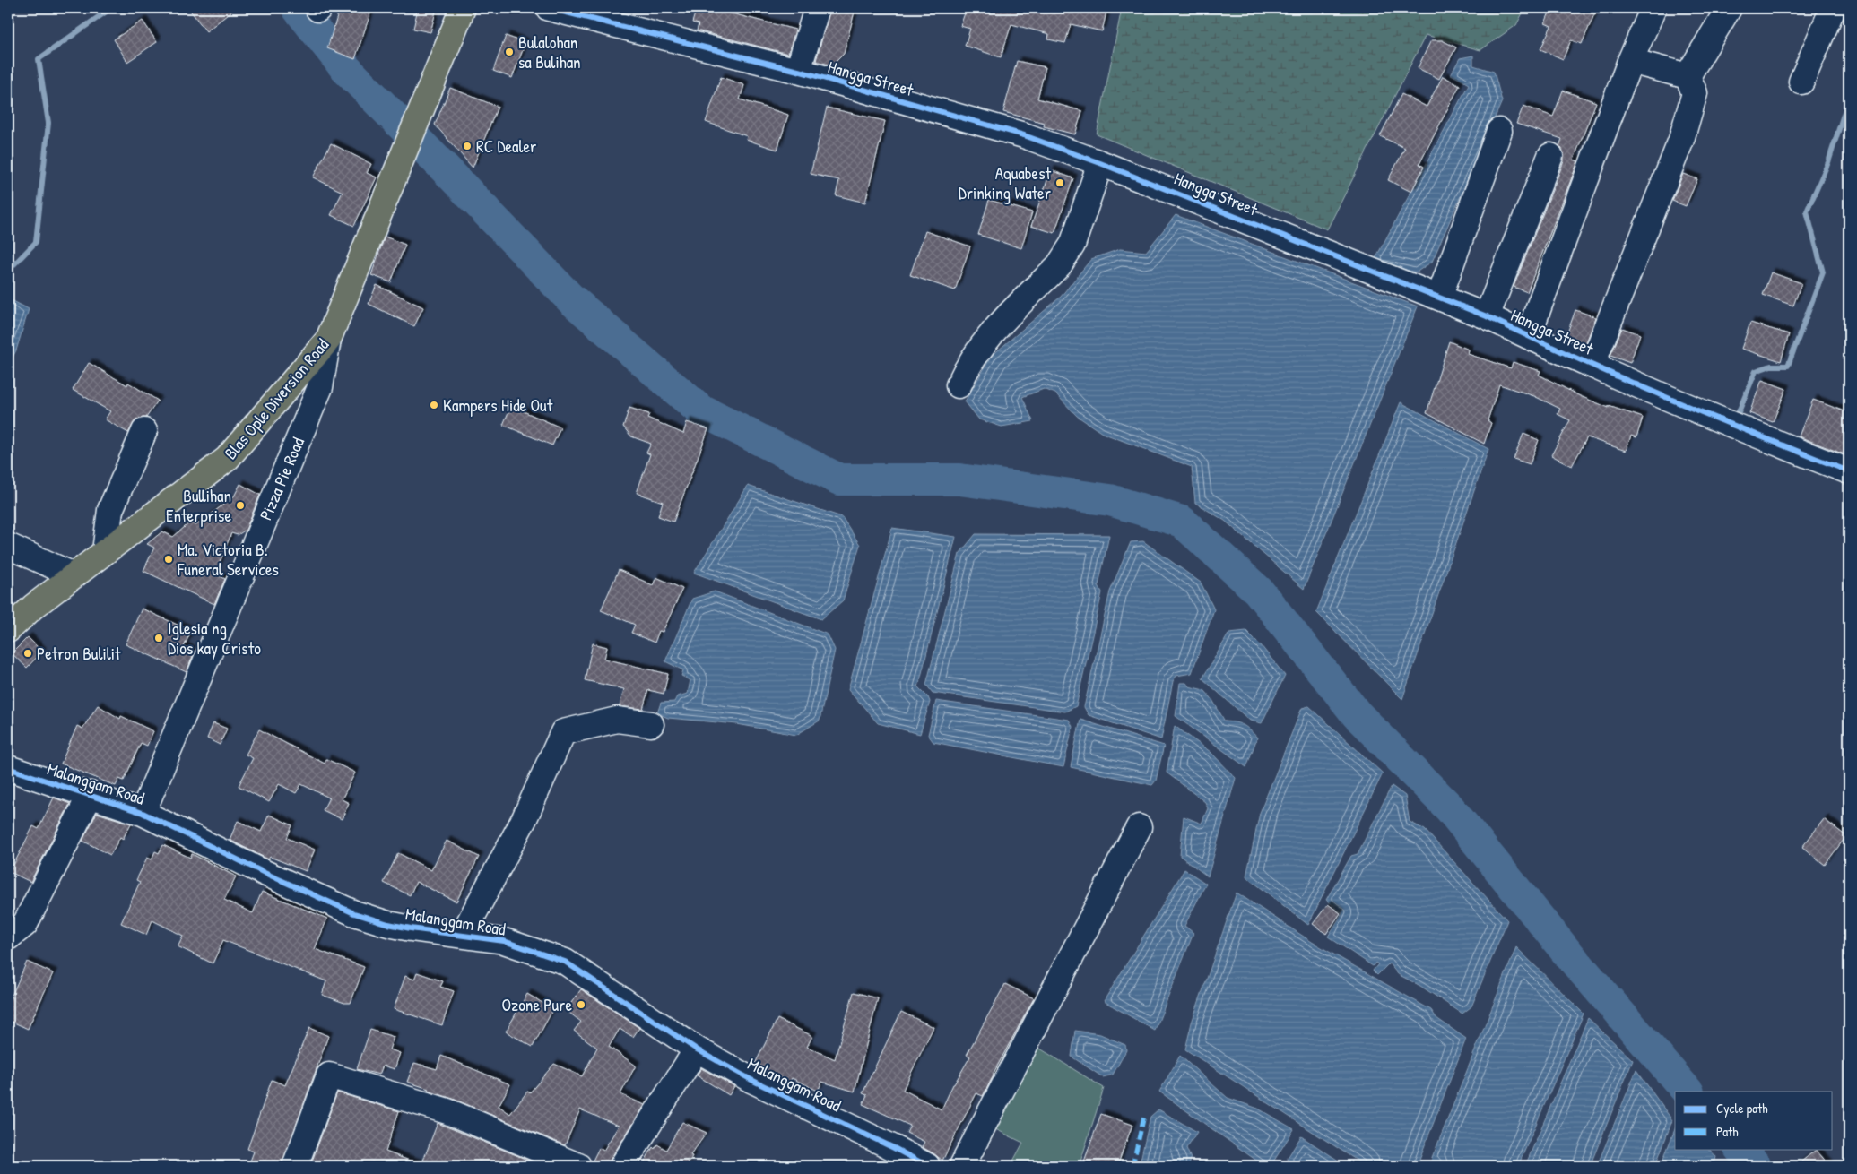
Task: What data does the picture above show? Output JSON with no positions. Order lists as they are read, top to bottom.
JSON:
{
  "streets": {
    "main road": ["Blas Ople Diversion Road"],
    "street": ["Hangga Street", "Pizza Pie Road", "Malanggam Road"]
  },
  "crossings": [
    ["Blas Ople Diversion Road", "Pizza Pie Road"],
    ["Pizza Pie Road", "Malanggam Road"]
  ],
  "places": [
    "Bulalohan sa Bulihan",
    "RC Dealer",
    "Aquabest Drinking Water",
    "Kampers Hide Out",
    "Bullihan Enterprise",
    "Ma. Victoria B. Funeral Services",
    "Iglesia ng Dios kay Cristo",
    "Petron Bulilit",
    "Ozone Pure"
  ],
  "legend": ["Cycle path", "Path"]
}
